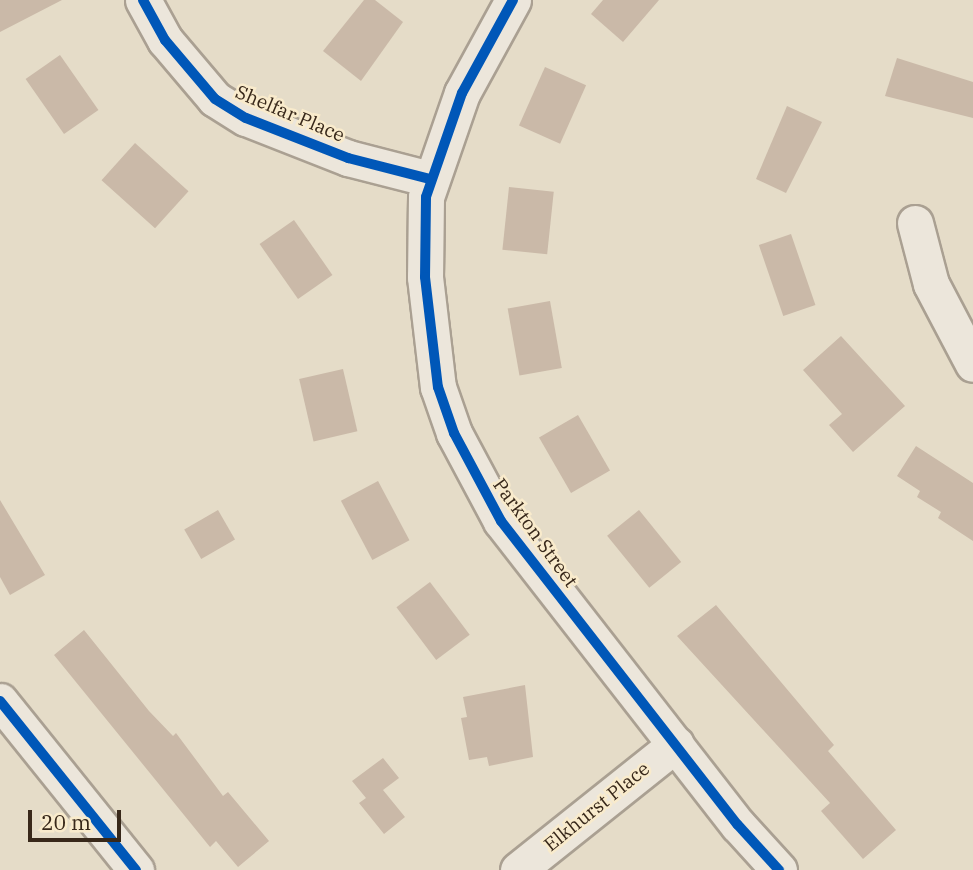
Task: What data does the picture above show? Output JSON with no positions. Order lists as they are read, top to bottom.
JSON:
{
  "streets": {
    "street": ["Shelfar Place", "Parkton Street", "Elkhurst Place"]
  },
  "crossings": [
    ["Shelfar Place", "Parkton Street"],
    ["Parkton Street", "Elkhurst Place"]
  ],
  "scale_bar": "20 m"
}
